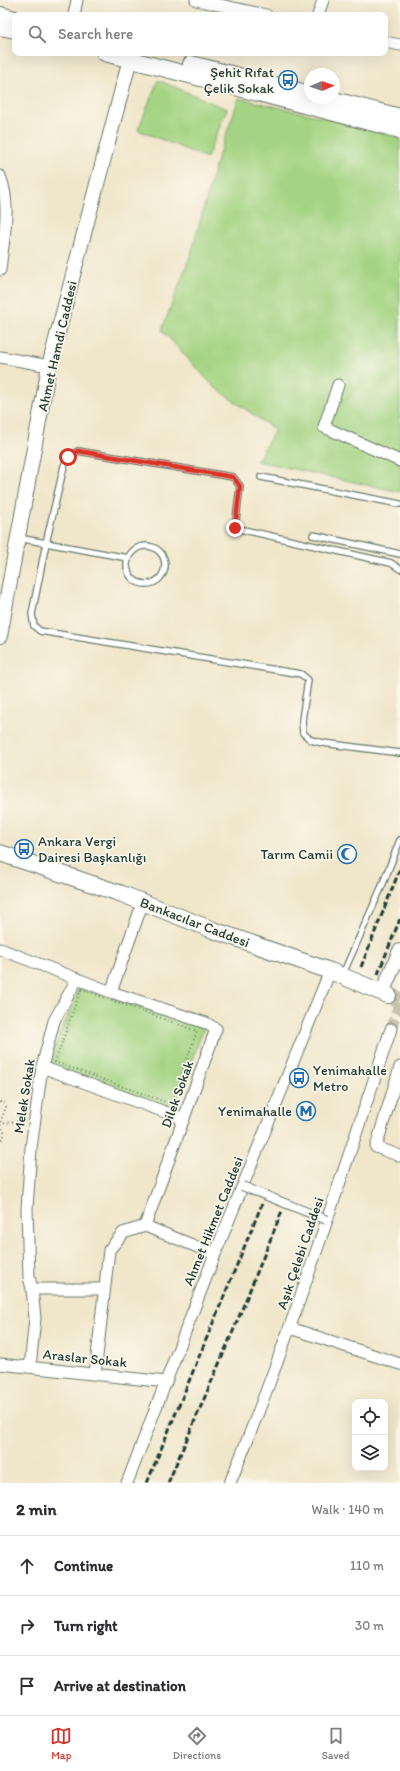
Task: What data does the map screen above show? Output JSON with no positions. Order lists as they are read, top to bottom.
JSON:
{
  "streets": {
    "main road": ["Bankacılar Caddesi"],
    "street": [
      "Ahmet Hamdi Caddesi",
      "Dilek Sokak",
      "Melek Sokak",
      "Ahmet Hikmet Caddesi",
      "Aşık Çelebi Caddesi",
      "Araslar Sokak"
    ]
  },
  "crossings": [
    ["Bankacılar Caddesi", "Ahmet Hikmet Caddesi"],
    ["Dilek Sokak", "Melek Sokak"],
    ["Melek Sokak", "Araslar Sokak"],
    ["Ahmet Hikmet Caddesi", "Araslar Sokak"]
  ],
  "places": {
    "bus stop": ["Şehit Rıfat Çelik Sokak", "Ankara Vergi Dairesi Başkanlığı", "Yenimahalle Metro"],
    "mosque": ["Tarım Camii"],
    "metro station": ["Yenimahalle"]
  },
  "north": "right",
  "page": {
    "search": "Search here",
    "heading": ["2 min", "Walk · 140 m"],
    "list": [
      ["Continue", "110 m"],
      ["Turn right", "30 m"],
      "Arrive at destination"
    ],
    "nav": ["Map", "Directions", "Saved"]
  }
}
